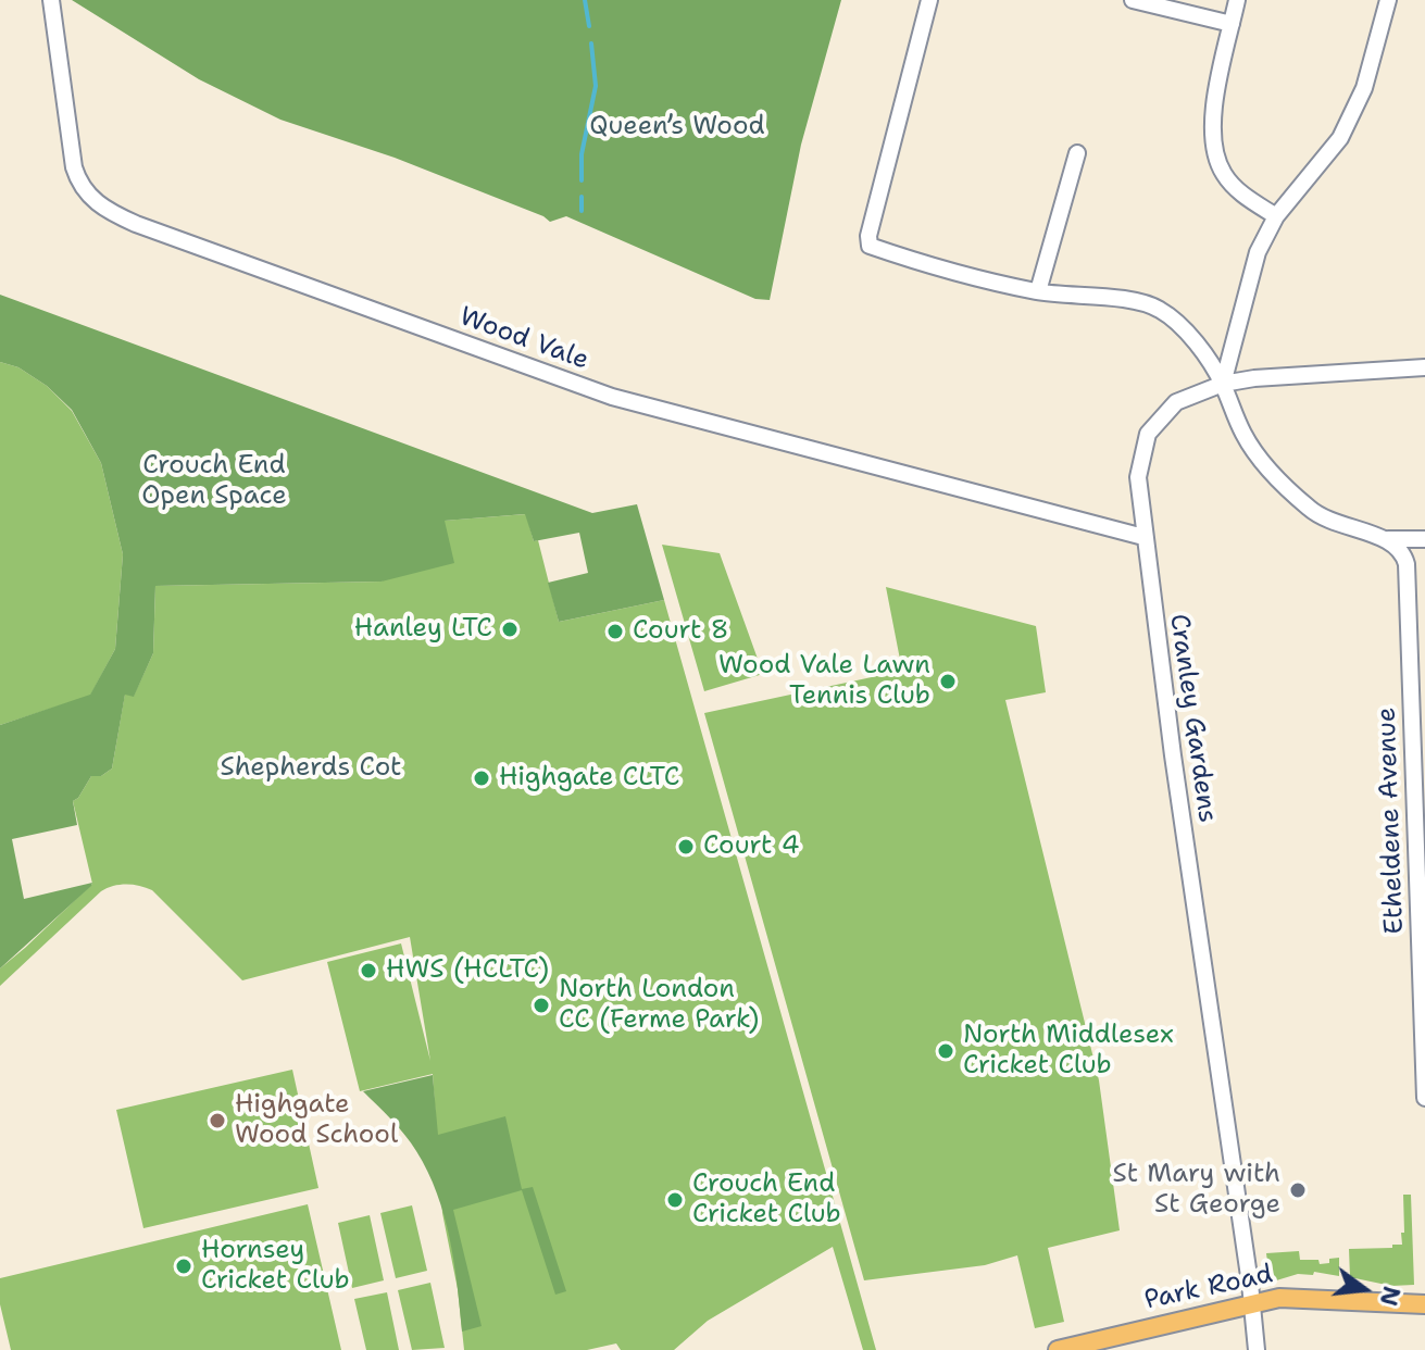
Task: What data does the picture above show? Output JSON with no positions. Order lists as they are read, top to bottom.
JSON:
{
  "streets": {
    "main road": ["Park Road"],
    "street": ["Wood Vale", "Cranley Gardens", "Etheldene Avenue"]
  },
  "crossings": [
    ["Wood Vale", "Cranley Gardens"],
    ["Cranley Gardens", "Park Road"]
  ],
  "parks": ["Queen’s Wood", "Crouch End Open Space", "Shepherds Cot"],
  "places": [
    "Hanley LTC",
    "Court 8",
    "Wood Vale Lawn Tennis Club",
    "Highgate CLTC",
    "Court 4",
    "HWS (HCLTC)",
    "North London CC (Ferme Park)",
    "North Middlesex Cricket Club",
    "Highgate Wood School",
    "St Mary with St George",
    "Crouch End Cricket Club",
    "Hornsey Cricket Club"
  ],
  "north": "right"
}
